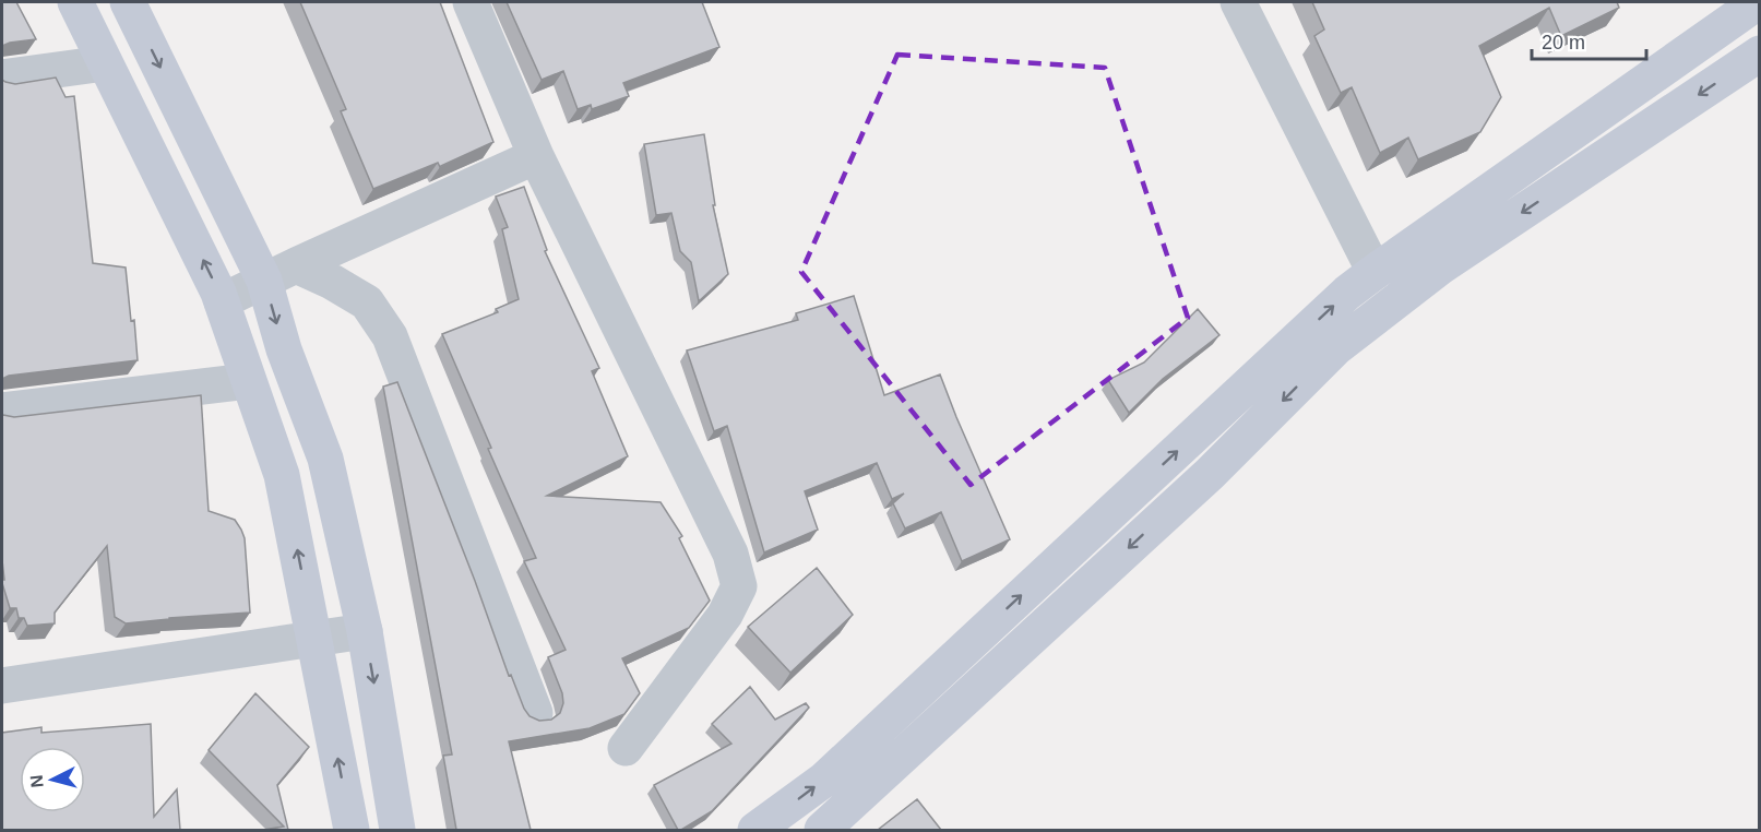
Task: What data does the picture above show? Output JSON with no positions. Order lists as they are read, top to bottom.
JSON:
{
  "scale_bar": "20 m",
  "north": "left"
}
